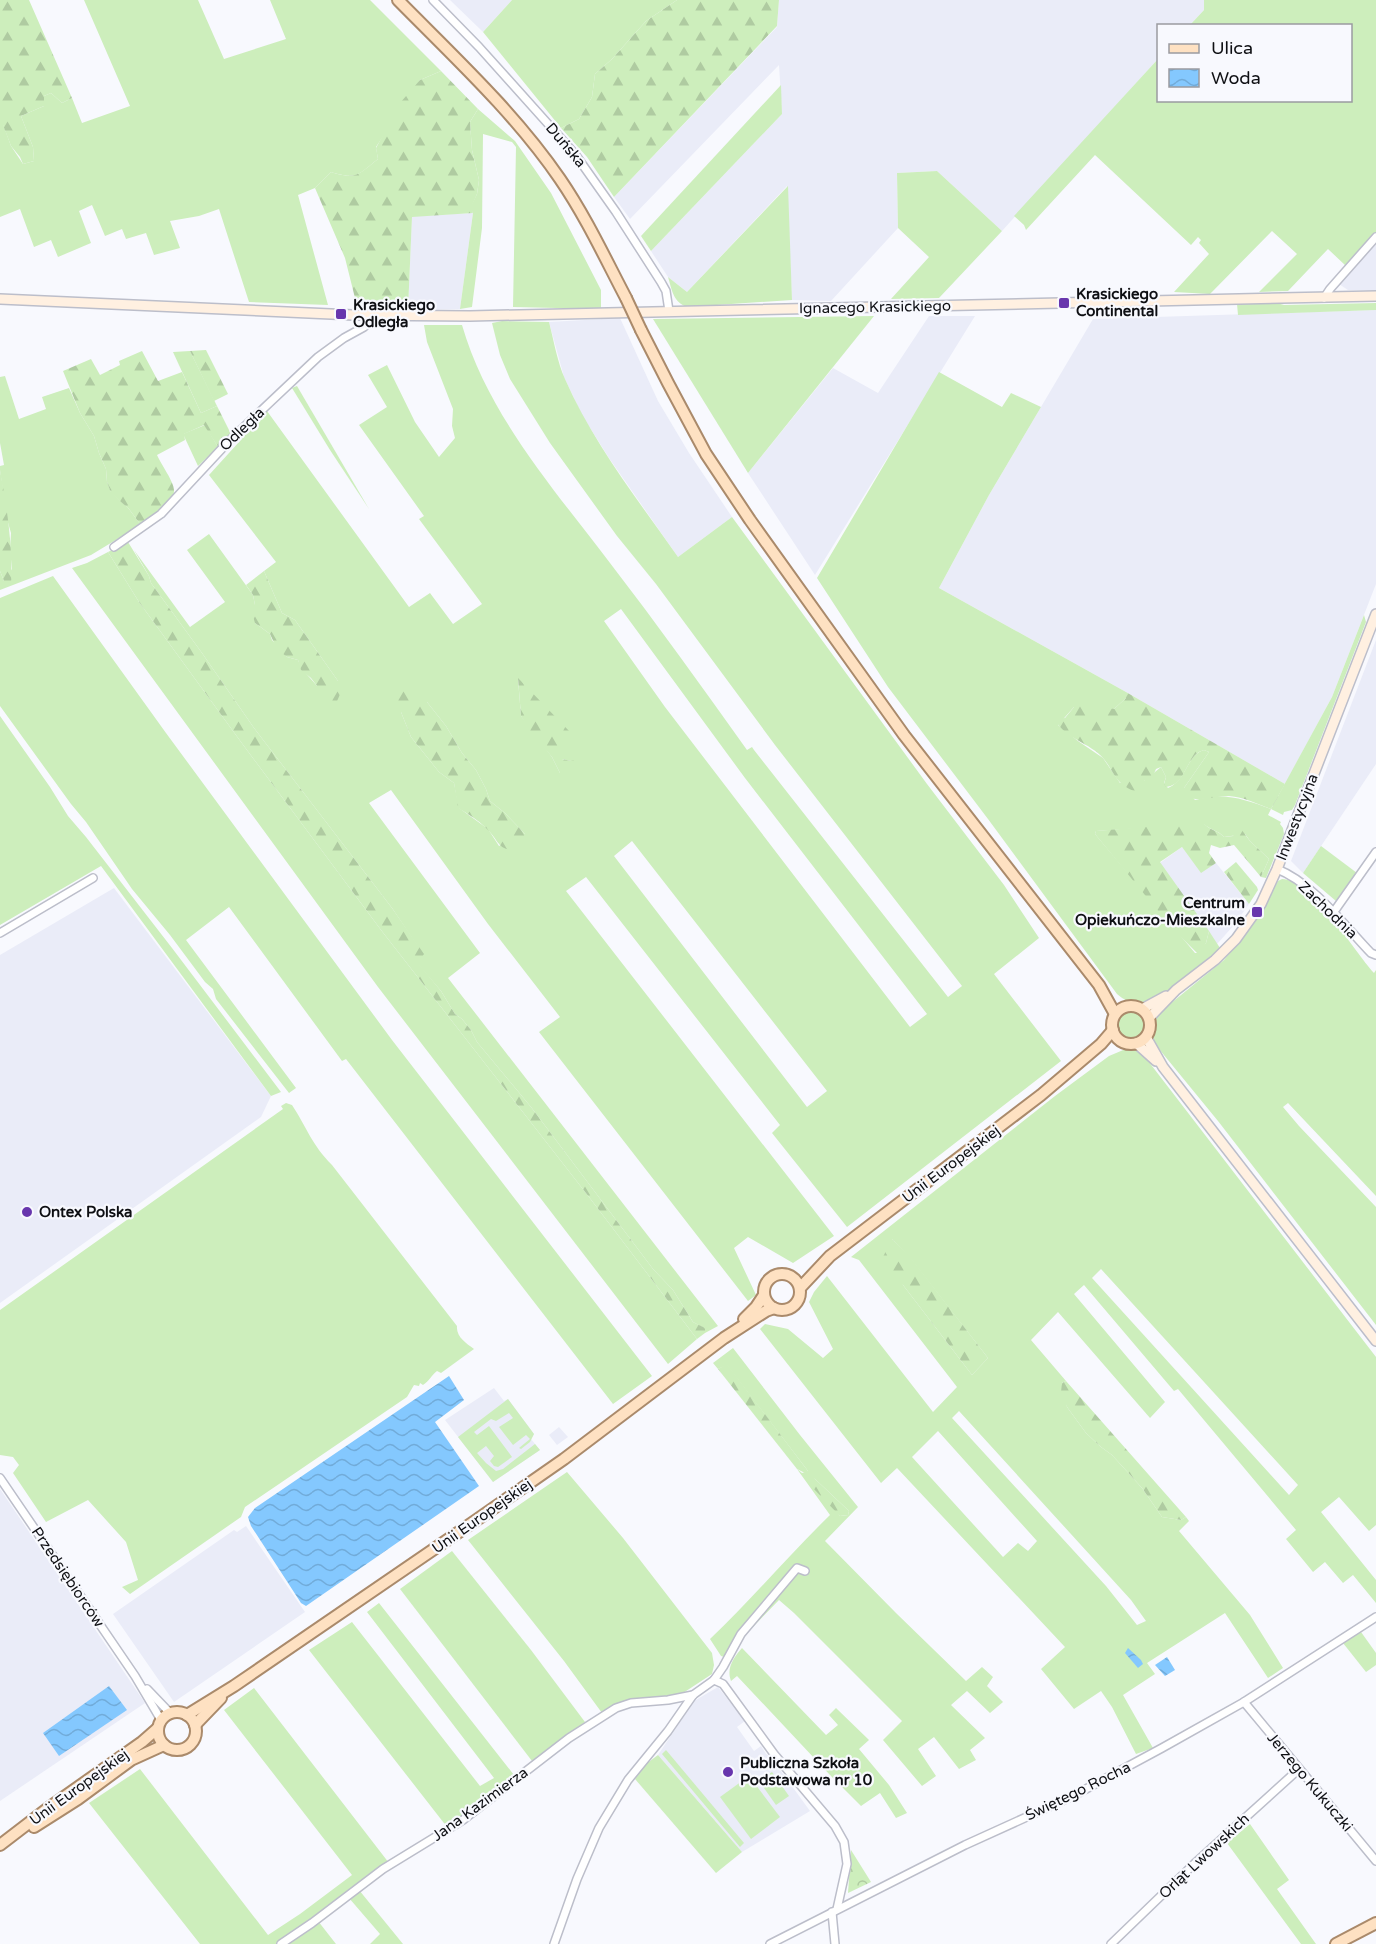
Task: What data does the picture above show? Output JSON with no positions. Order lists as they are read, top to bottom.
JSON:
{
  "streets": {
    "main road": ["Unii Europejskiej"],
    "street": [
      "Duńska",
      "Ignacego Krasickiego",
      "Odległa",
      "Inwestycyjna",
      "Zachodnia",
      "Przedsiębiorców",
      "Jerzego Kukuczki",
      "Świętego Rocha",
      "Jana Kazimierza",
      "Orląt Lwowskich"
    ]
  },
  "crossings": [
    ["Duńska", "Ignacego Krasickiego"],
    ["Ignacego Krasickiego", "Odległa"],
    ["Inwestycyjna", "Zachodnia"],
    ["Inwestycyjna", "Unii Europejskiej"],
    ["Unii Europejskiej", "Przedsiębiorców"],
    ["Jerzego Kukuczki", "Świętego Rocha"],
    ["Jerzego Kukuczki", "Orląt Lwowskich"]
  ],
  "places": {
    "transit": ["Krasickiego Continental", "Krasickiego Odległa", "Centrum Opiekuńczo-Mieszkalne"],
    "other": ["Ontex Polska", "Publiczna Szkoła Podstawowa nr 10"]
  },
  "legend": ["Ulica", "Woda"]
}
